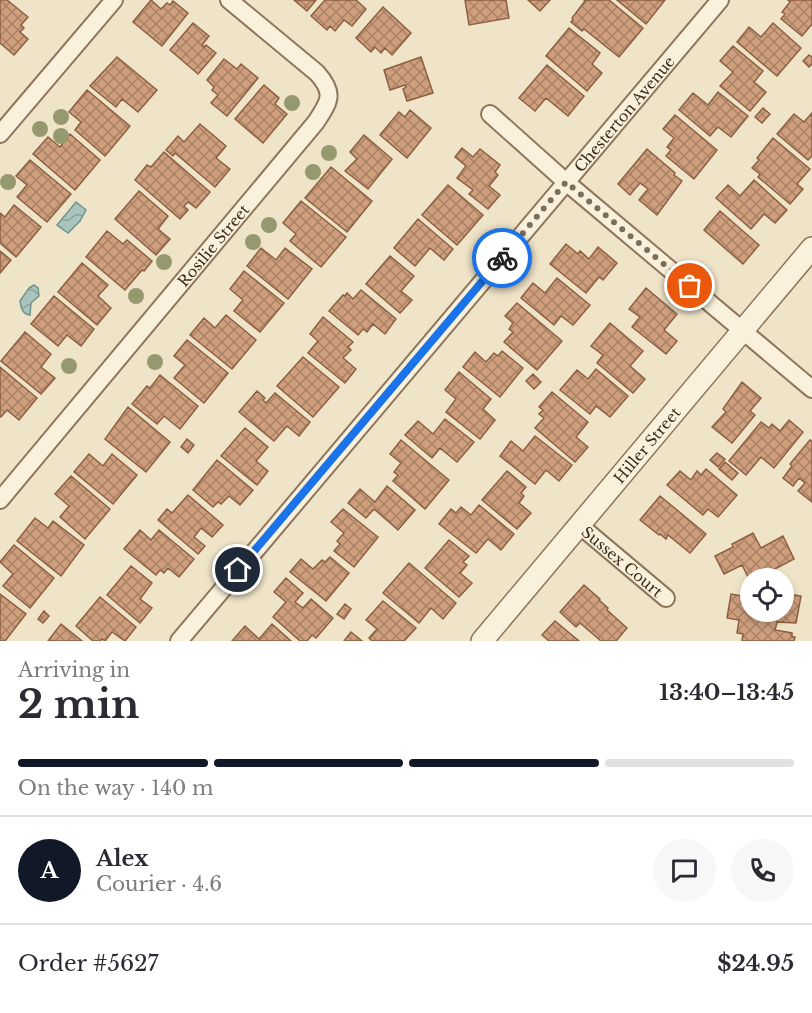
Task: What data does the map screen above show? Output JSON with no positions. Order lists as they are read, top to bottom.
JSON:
{
  "streets": {
    "street": [
      "Chesterton Avenue",
      "Rosilie Street",
      "Hiller Street",
      "Sussex Court"
    ]
  },
  "crossings": [
    ["Hiller Street", "Sussex Court"]
  ],
  "page": {
    "heading": ["2 min", "Arriving in", "13:40–13:45"],
    "panel": [
      "Alex",
      "Courier · 4.6",
      "Order #5627",
      "$24.95"
    ],
    "bar": "On the way · 140 m",
    "round": "A"
  }
}
